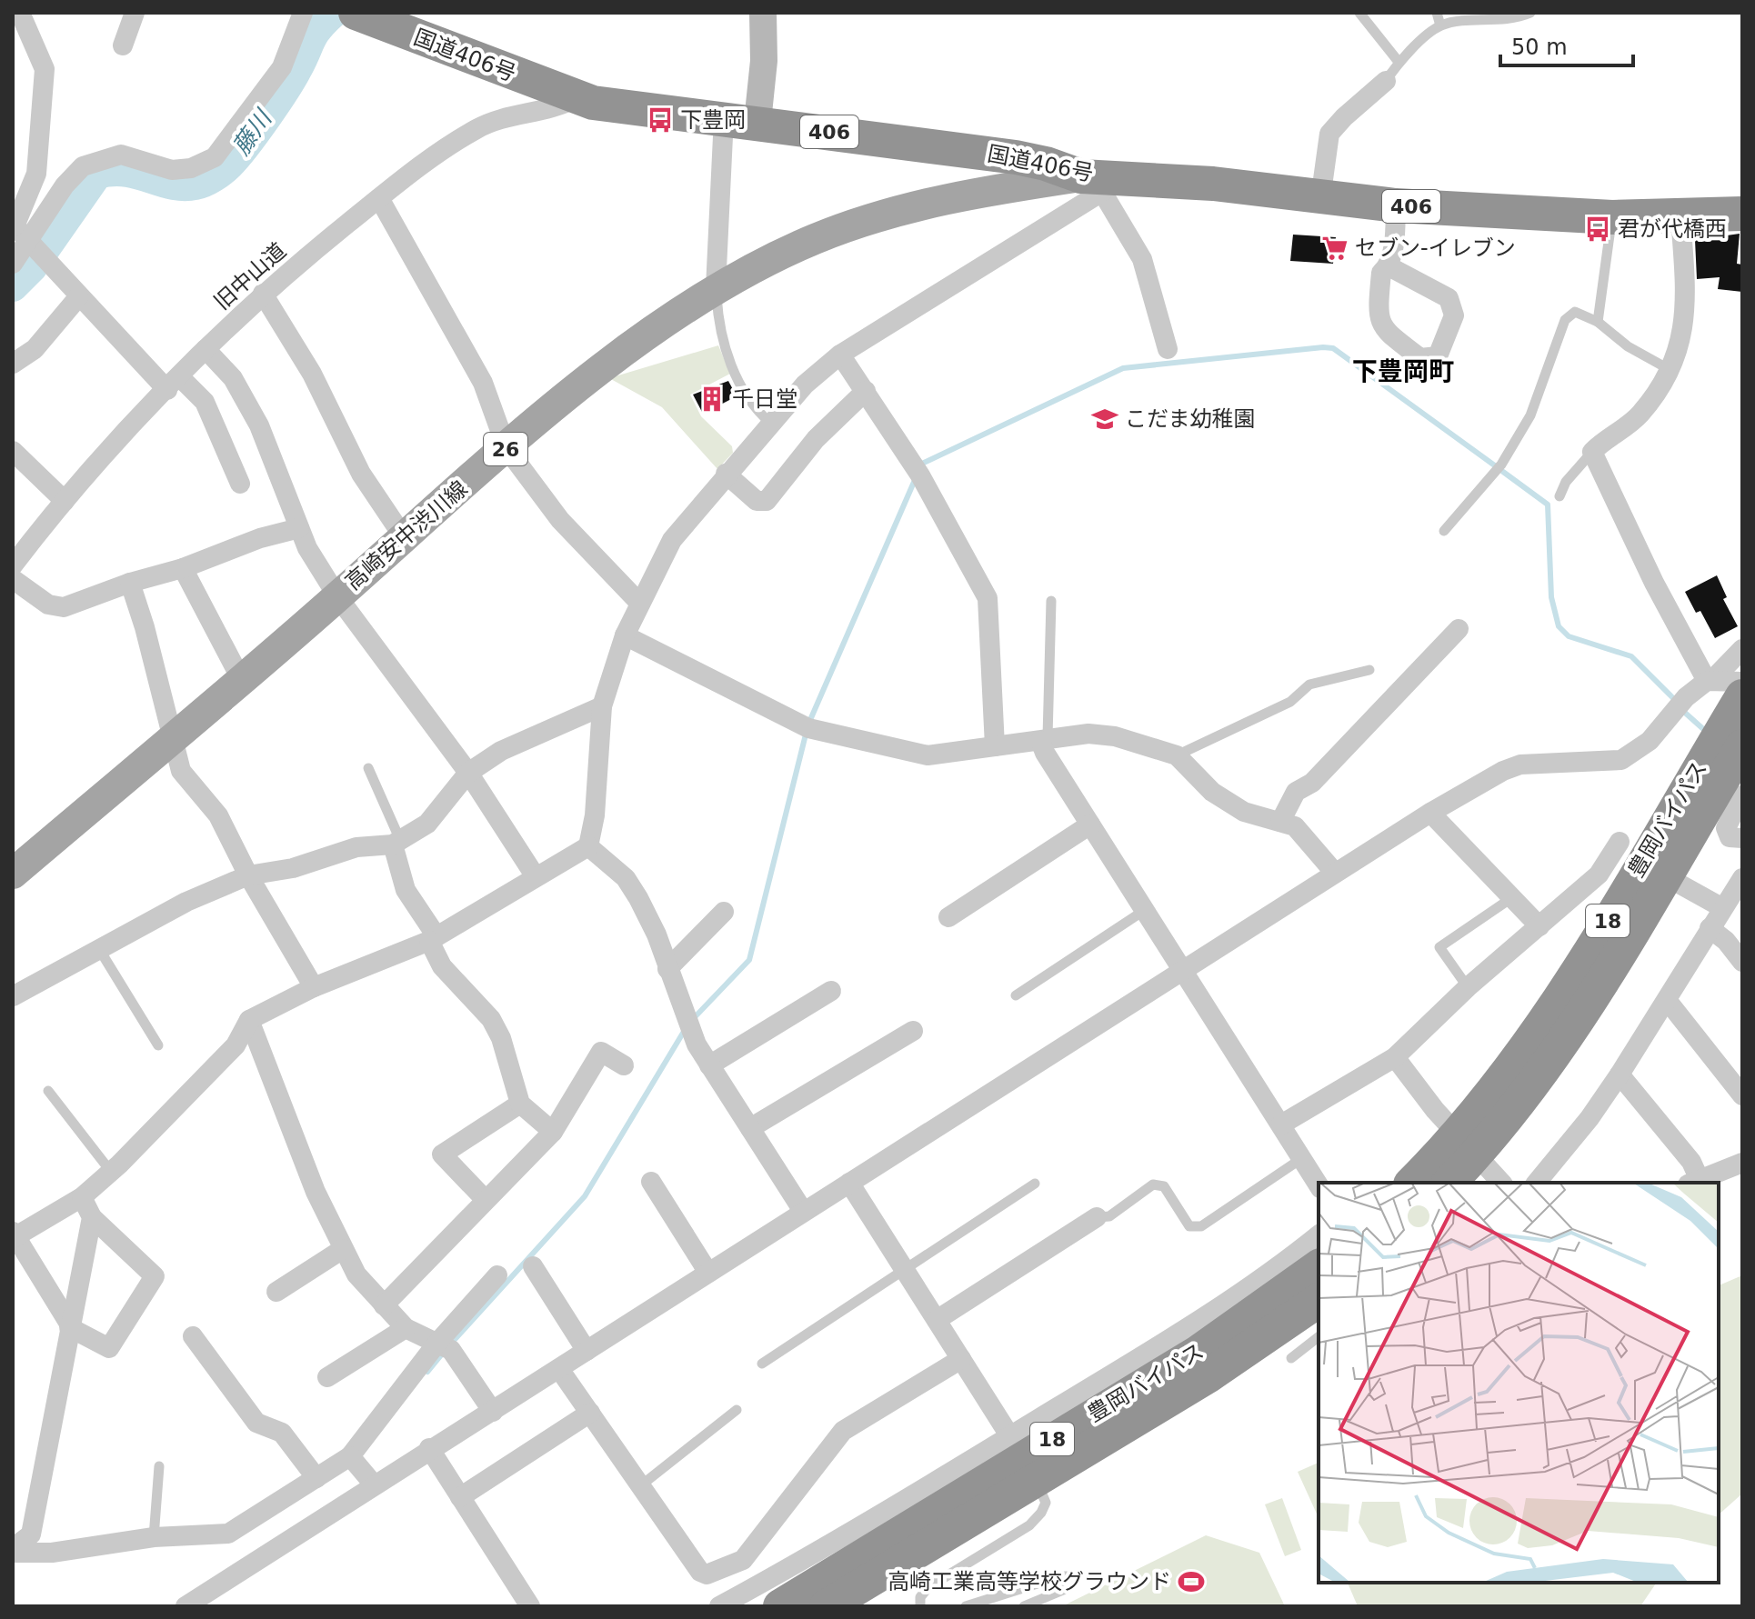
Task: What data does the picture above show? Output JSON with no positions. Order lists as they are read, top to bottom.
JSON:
{
  "streets": {
    "highway": [
      "国道406号",
      "406",
      "豊岡バイパス",
      "18"
    ],
    "main road": ["26", "高崎安中渋川線"],
    "street": ["旧中山道"]
  },
  "crossings": [
    ["国道406号", "旧中山道"],
    ["国道406号", "高崎安中渋川線"]
  ],
  "districts": ["下豊岡町"],
  "water": ["藤川"],
  "places": {
    "bus stop": ["下豊岡", "君が代橋西"],
    "supermarket": ["セブン-イレブン"],
    "building": ["千日堂"],
    "school or university": ["こだま幼稚園"],
    "sports": ["高崎工業高等学校グラウンド"]
  },
  "scale_bar": "50 m"
}
